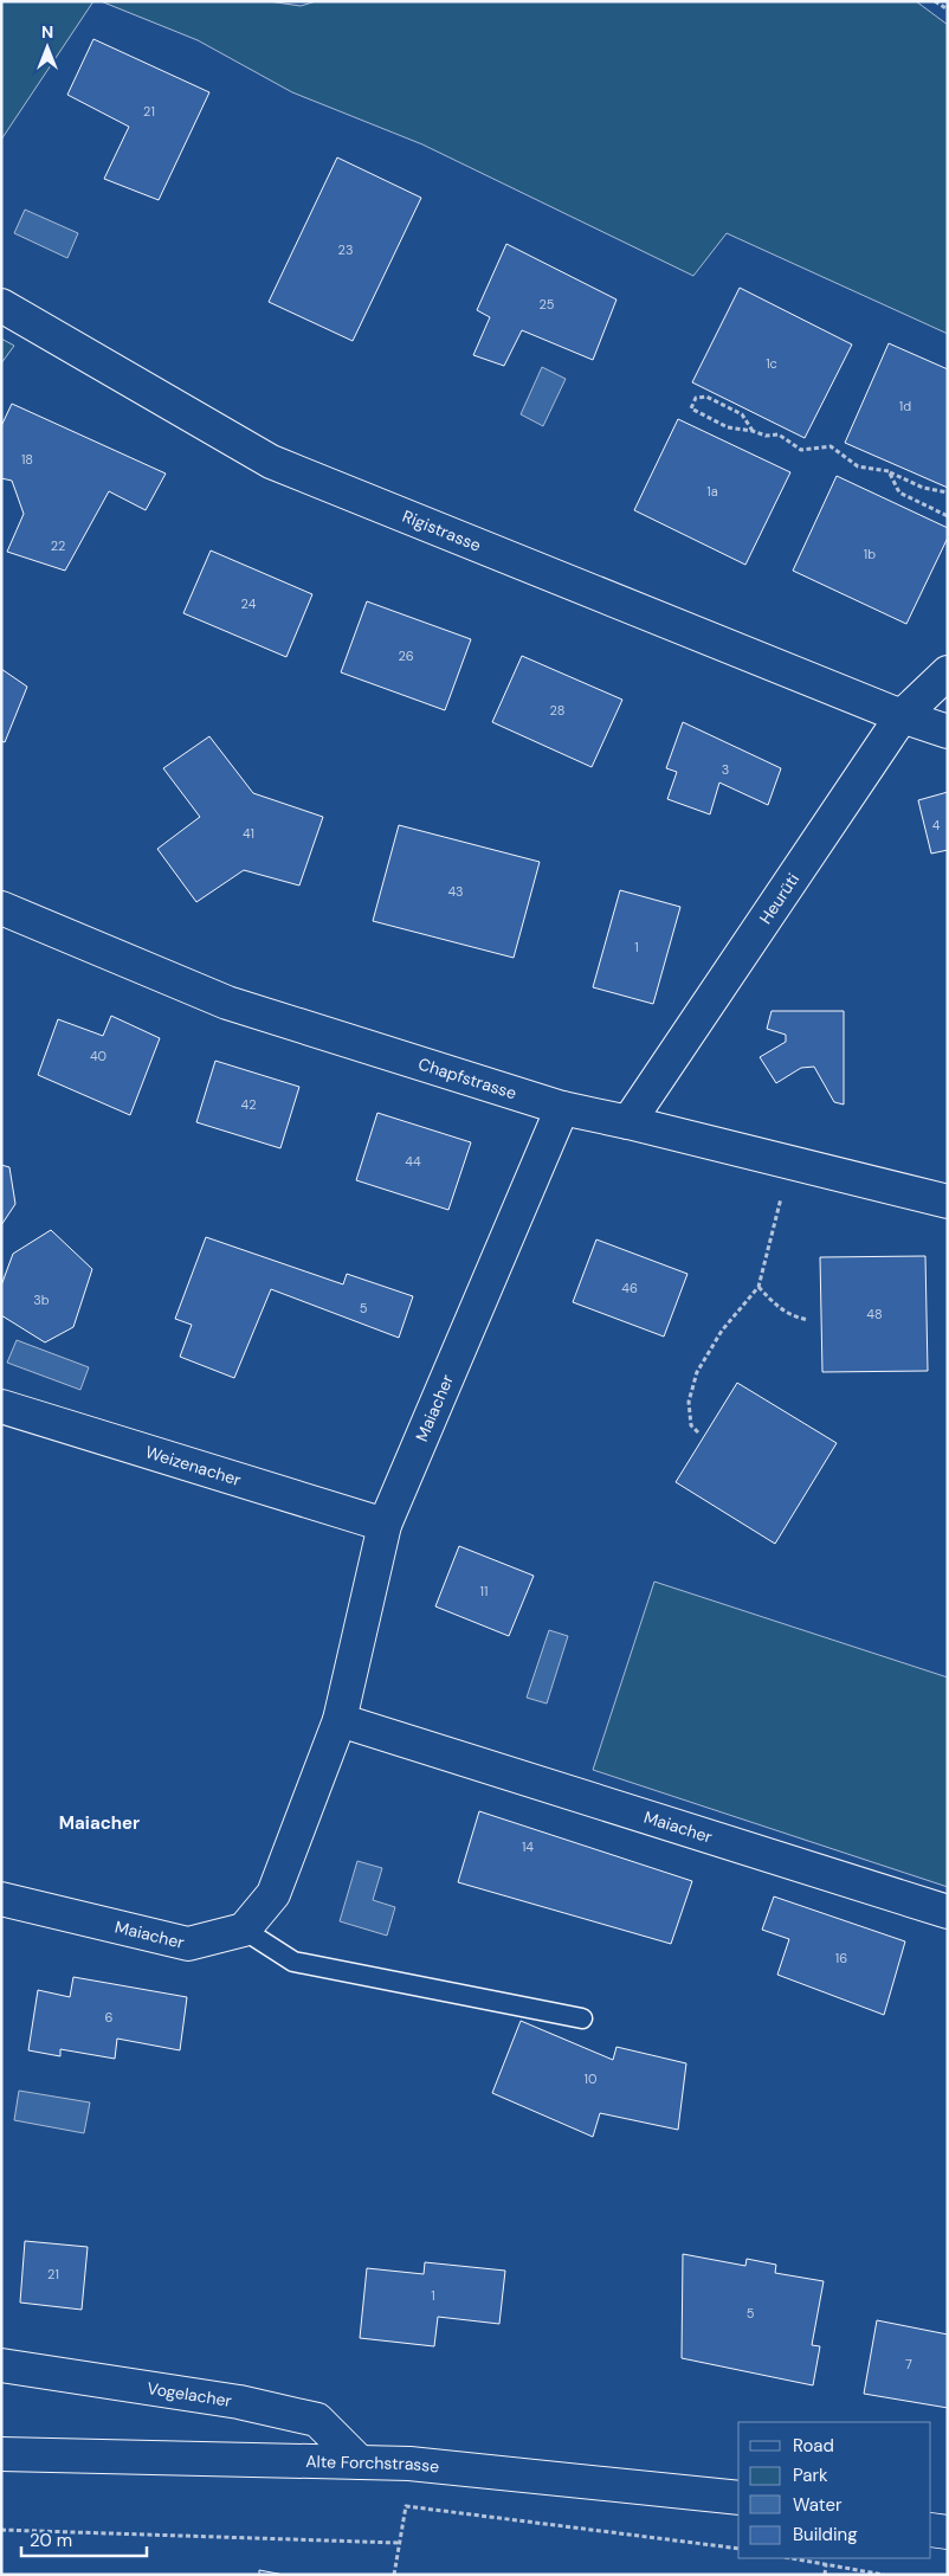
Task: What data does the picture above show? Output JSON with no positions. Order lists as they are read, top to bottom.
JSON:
{
  "streets": {
    "street": [
      "Rigistrasse",
      "Heurüti",
      "Chapfstrasse",
      "Maiacher",
      "Weizenacher",
      "Vogelacher",
      "Alte Forchstrasse"
    ]
  },
  "crossings": [
    ["Rigistrasse", "Heurüti"],
    ["Heurüti", "Chapfstrasse"],
    ["Chapfstrasse", "Maiacher"],
    ["Maiacher", "Weizenacher"],
    ["Vogelacher", "Alte Forchstrasse"]
  ],
  "districts": ["Maiacher"],
  "house_numbers": [
    "21",
    "23",
    "25",
    "1c",
    "1d",
    "18",
    "1a",
    "22",
    "1b",
    "24",
    "26",
    "28",
    "3",
    "4",
    "41",
    "43",
    "1",
    "40",
    "42",
    "44",
    "46",
    "3b",
    "5",
    "48",
    "11",
    "14",
    "16",
    "6",
    "10",
    "21",
    "1",
    "5",
    "7"
  ],
  "legend": [
    "Road",
    "Park",
    "Water",
    "Building"
  ],
  "scale_bar": "20 m",
  "north": "top"
}
